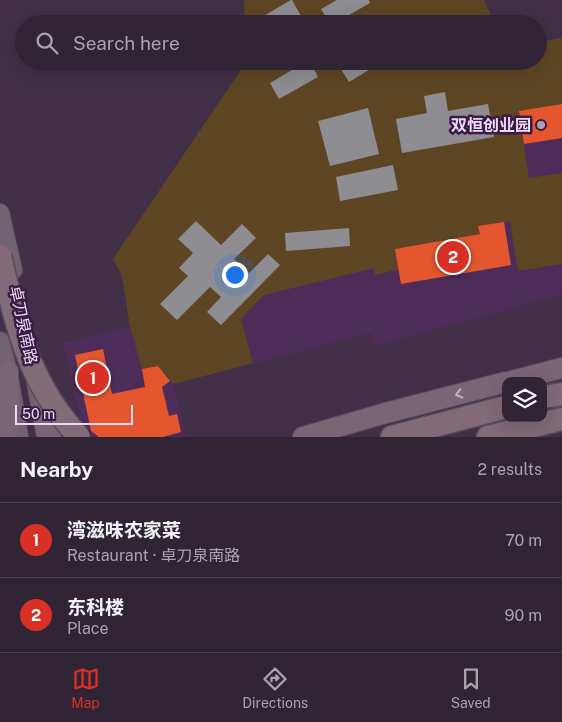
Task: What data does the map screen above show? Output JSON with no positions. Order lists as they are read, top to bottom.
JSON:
{
  "streets": {
    "main road": ["卓刀泉南路"]
  },
  "places": ["双恒创业园"],
  "scale_bar": "50 m",
  "page": {
    "search": "Search here",
    "pins": ["2", "1"],
    "scale": "50 m",
    "heading": ["Nearby", "2 results"],
    "list": [
      {
        "mark": "1",
        "name": "湾滋味农家菜",
        "note": "Restaurant · 卓刀泉南路",
        "value": "70 m"
      },
      {
        "mark": "2",
        "name": "东科楼",
        "note": "Place",
        "value": "90 m"
      }
    ],
    "nav": ["Map", "Directions", "Saved"]
  }
}
